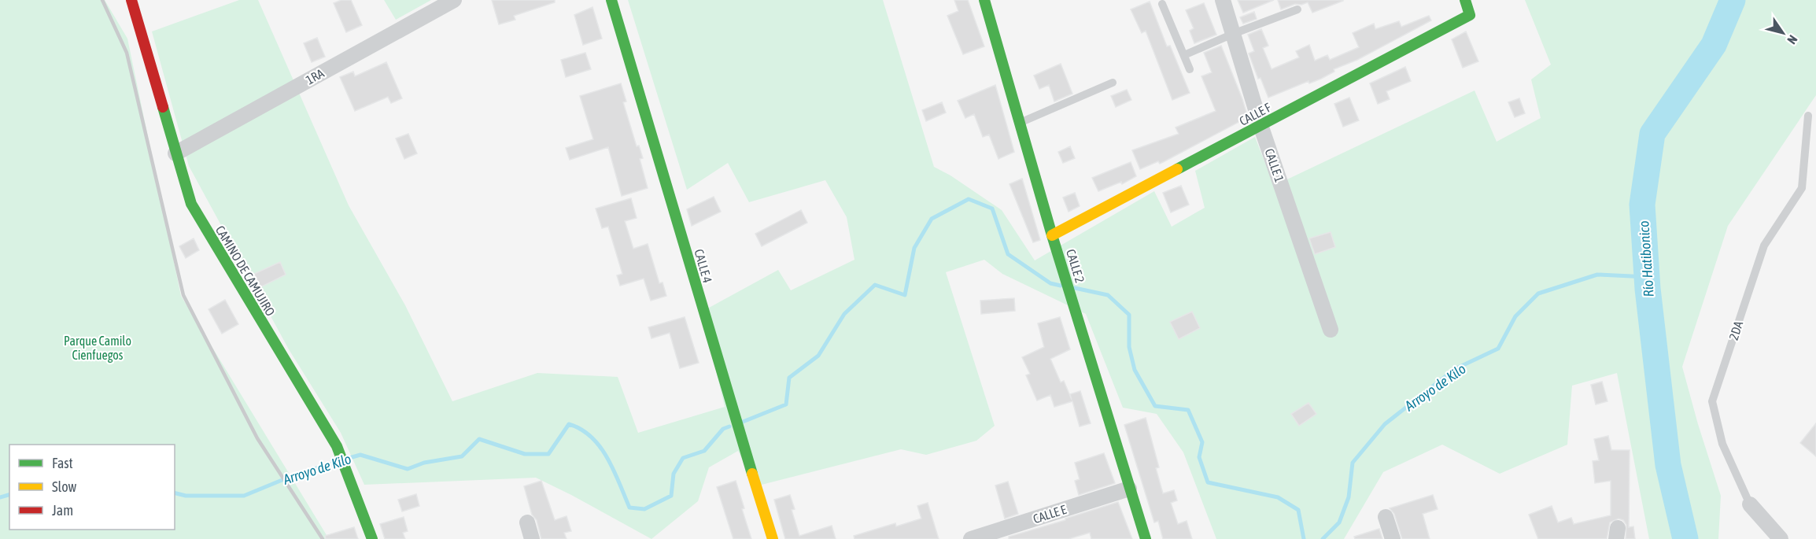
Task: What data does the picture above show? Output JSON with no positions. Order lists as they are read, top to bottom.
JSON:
{
  "streets": {
    "street": [
      "1RA",
      "CALLE F",
      "CALLE 1",
      "CALLE 4",
      "CALLE 2",
      "CAMINO DE CAMUJIRO",
      "2DA",
      "CALLE E"
    ]
  },
  "crossings": [
    ["1RA", "CAMINO DE CAMUJIRO"],
    ["CALLE F", "CALLE 1"],
    ["CALLE F", "CALLE 2"],
    ["CALLE 2", "CALLE E"]
  ],
  "water": ["Río Hatibonico", "Arroyo de Kilo"],
  "parks": ["Parque Camilo Cienfuegos"],
  "legend": ["Fast", "Slow", "Jam"],
  "north": "bottom right"
}
